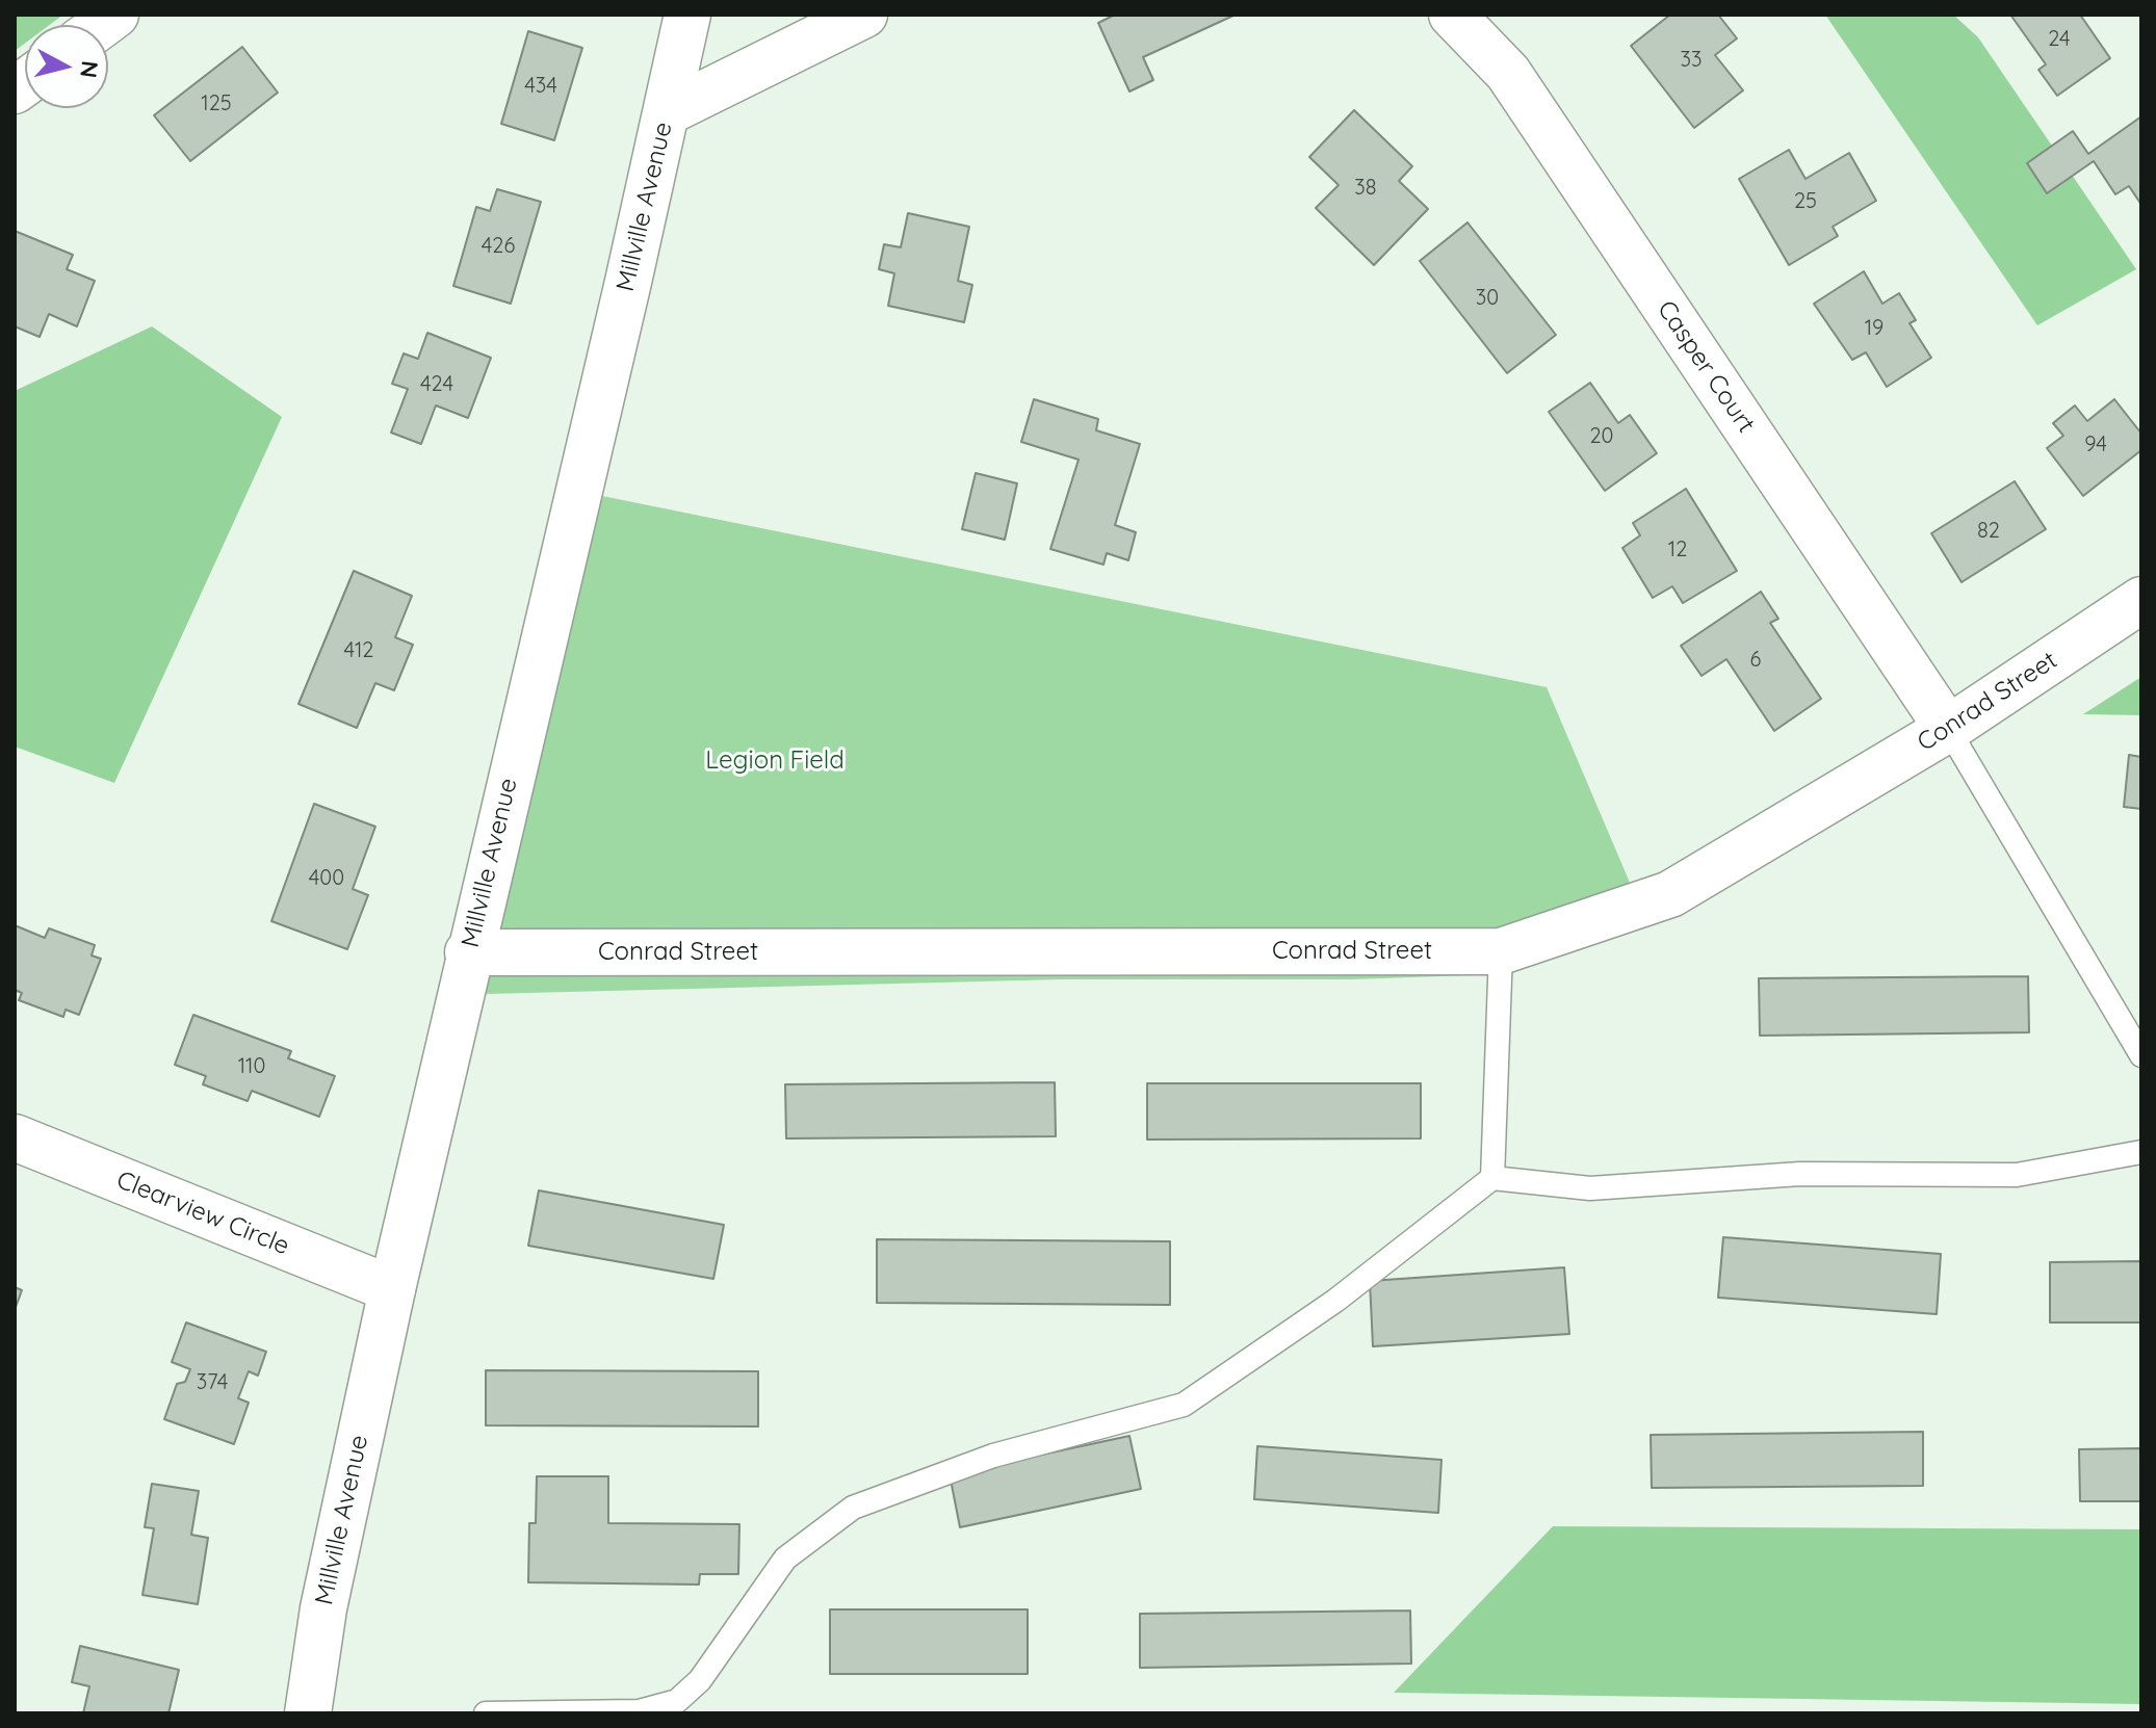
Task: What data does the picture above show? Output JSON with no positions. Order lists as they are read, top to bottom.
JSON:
{
  "streets": {
    "street": [
      "Millville Avenue",
      "Casper Court",
      "Conrad Street",
      "Clearview Circle"
    ]
  },
  "crossings": [
    ["Millville Avenue", "Conrad Street"],
    ["Millville Avenue", "Clearview Circle"],
    ["Casper Court", "Conrad Street"]
  ],
  "parks": ["Legion Field"],
  "house_numbers": [
    "24",
    "33",
    "434",
    "125",
    "38",
    "25",
    "426",
    "30",
    "19",
    "424",
    "20",
    "94",
    "82",
    "12",
    "412",
    "6",
    "400",
    "110",
    "374"
  ],
  "north": "right"
}
